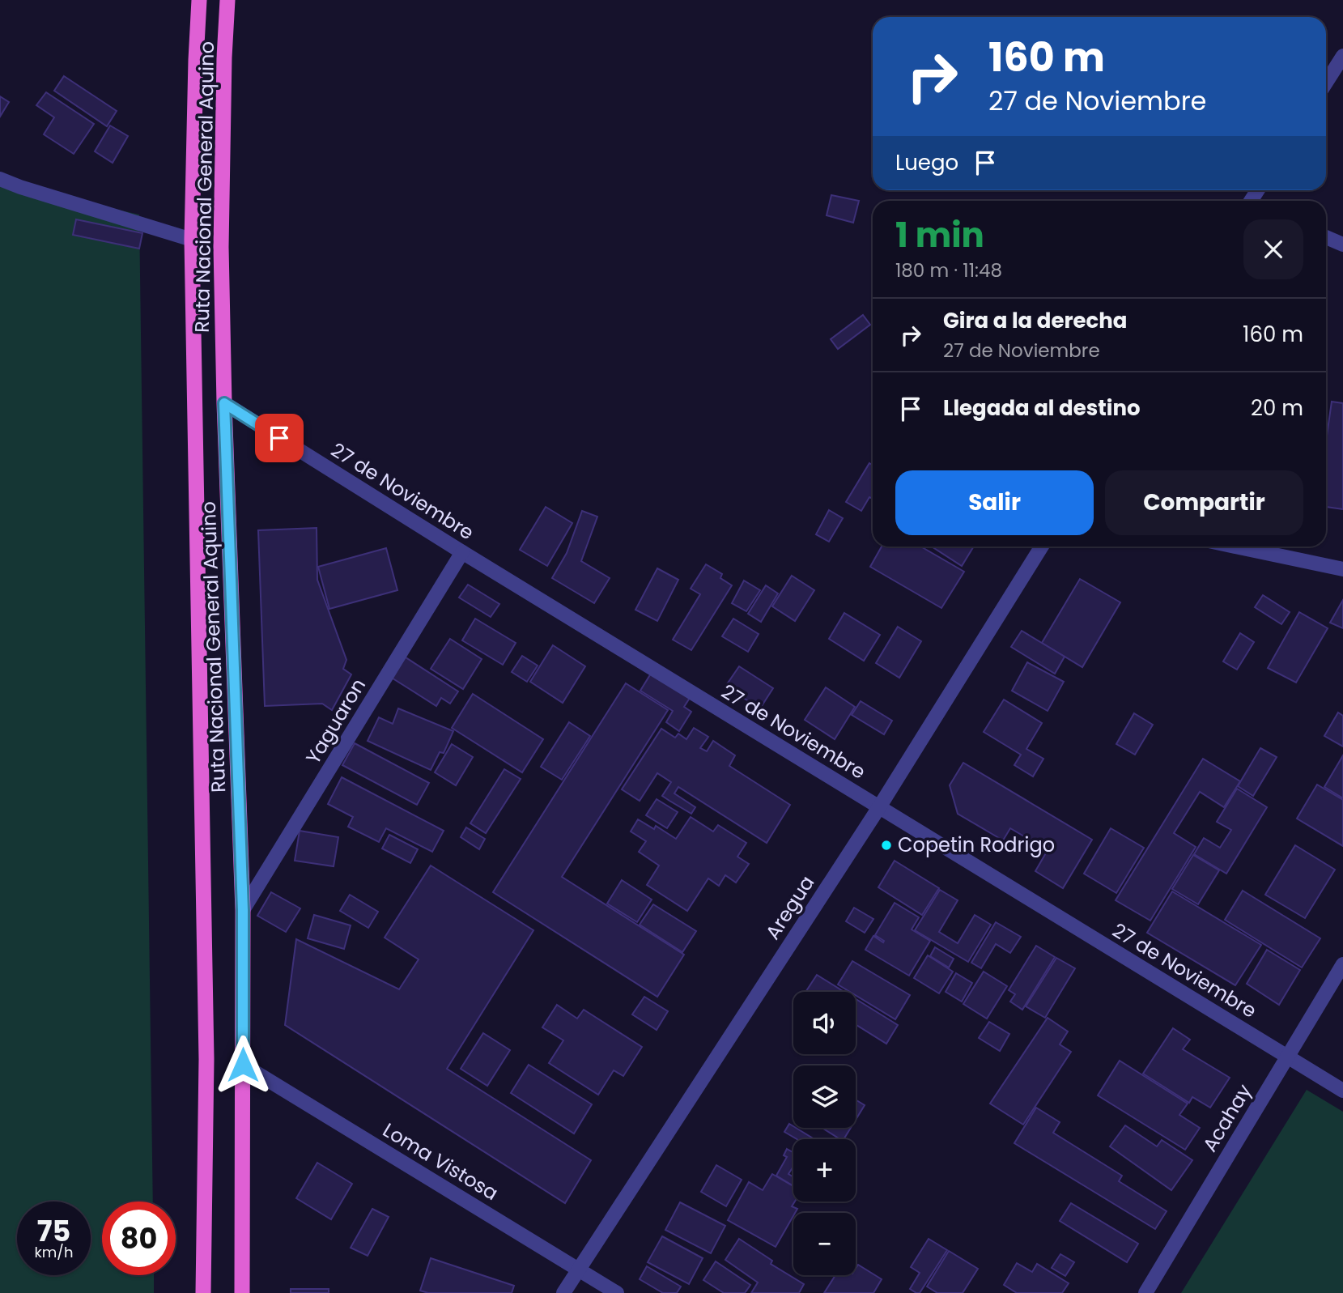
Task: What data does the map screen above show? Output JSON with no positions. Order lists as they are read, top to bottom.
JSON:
{
  "streets": {
    "highway": ["Ruta Nacional General Aquino"],
    "street": [
      "27 de Noviembre",
      "Yaguaron",
      "Aregua",
      "Acahay",
      "Loma Vistosa"
    ]
  },
  "crossings": [
    ["Ruta Nacional General Aquino", "27 de Noviembre"],
    ["Ruta Nacional General Aquino", "Yaguaron"],
    ["Ruta Nacional General Aquino", "Loma Vistosa"],
    ["27 de Noviembre", "Yaguaron"],
    ["27 de Noviembre", "Aregua"],
    ["27 de Noviembre", "Acahay"],
    ["Aregua", "Loma Vistosa"]
  ],
  "places": ["Copetin Rodrigo"],
  "page": {
    "turn": ["160 m", "27 de Noviembre"],
    "then": "Luego",
    "heading": ["1 min", "180 m · 11:48"],
    "list": [
      {
        "name": "Gira a la derecha",
        "note": "27 de Noviembre",
        "value": "160 m"
      },
      {
        "name": "Llegada al destino",
        "value": "20 m"
      }
    ],
    "buttons": ["Salir", "Compartir"],
    "map_buttons": ["+", "−"],
    "speed": "75 km/h",
    "limit": "80"
  }
}
